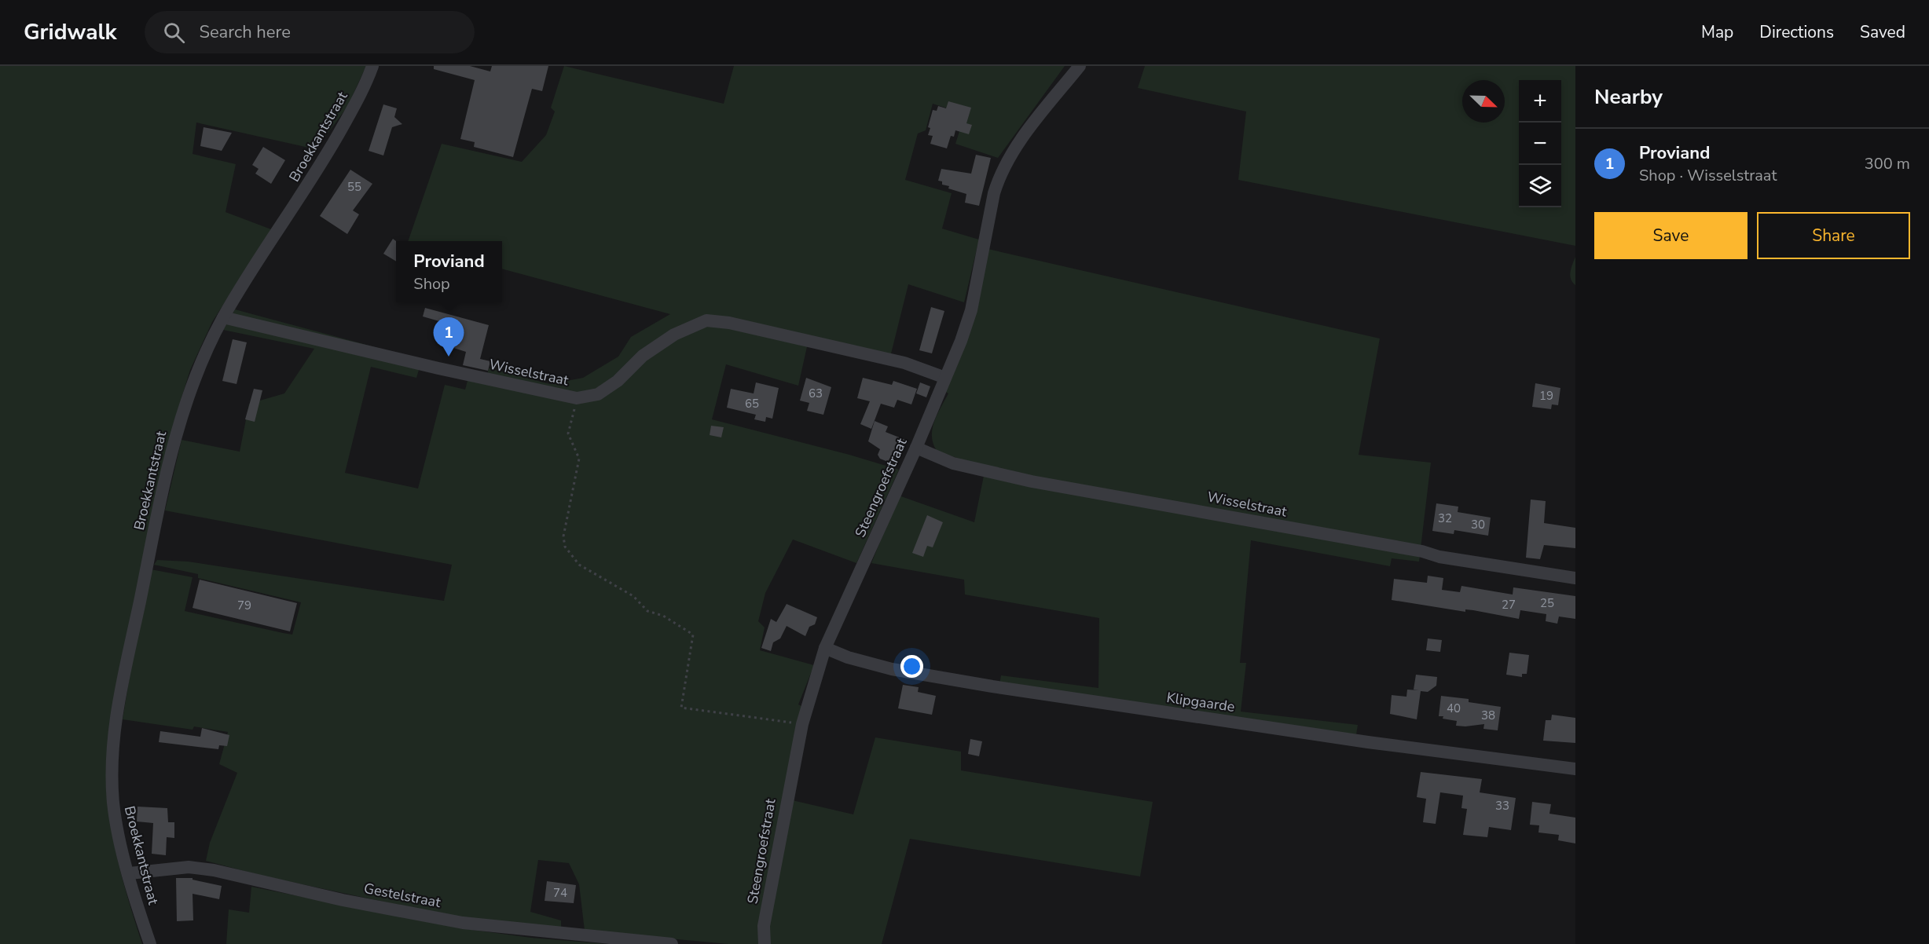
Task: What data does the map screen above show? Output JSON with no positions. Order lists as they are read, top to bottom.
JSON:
{
  "streets": {
    "street": [
      "Broekkantstraat",
      "Wisselstraat",
      "Steengroefstraat",
      "Klipgaarde",
      "Gestelstraat"
    ]
  },
  "crossings": [
    ["Broekkantstraat", "Wisselstraat"],
    ["Broekkantstraat", "Gestelstraat"],
    ["Wisselstraat", "Steengroefstraat"],
    ["Steengroefstraat", "Klipgaarde"]
  ],
  "house_numbers": [
    "55",
    "63",
    "19",
    "65",
    "32",
    "30",
    "25",
    "27",
    "79",
    "40",
    "38",
    "33",
    "74"
  ],
  "north": "bottom right",
  "page": {
    "header": "Gridwalk",
    "search": "Search here",
    "nav": ["Map", "Directions", "Saved"],
    "heading": "Nearby",
    "map_buttons": ["+", "−"],
    "list": [
      {
        "mark": "1",
        "name": "Proviand",
        "note": "Shop · Wisselstraat",
        "value": "300 m"
      }
    ],
    "buttons": ["Save", "Share"],
    "popup": ["Proviand", "Shop"],
    "pins": "1"
  }
}
